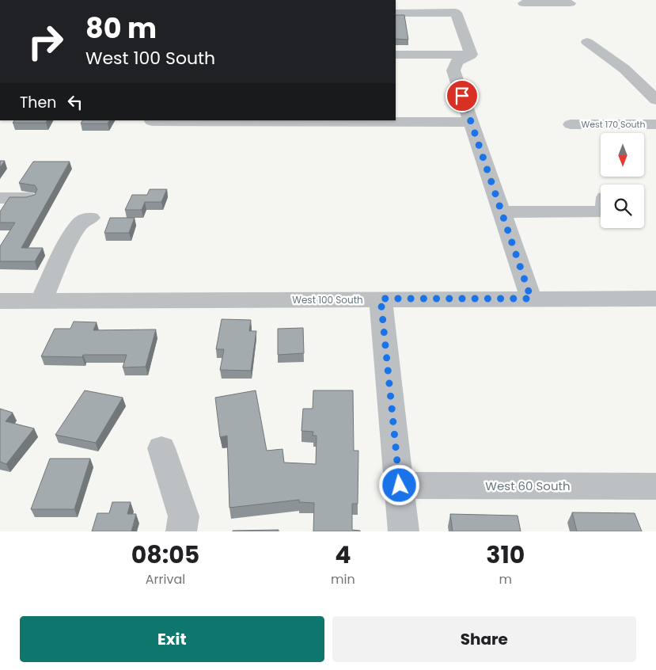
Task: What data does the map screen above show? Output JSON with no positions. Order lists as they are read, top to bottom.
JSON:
{
  "streets": {
    "street": ["West 170 South", "West 100 South", "West 60 South"]
  },
  "north": "bottom",
  "page": {
    "turn": ["80 m", "West 100 South"],
    "then": "Then",
    "eta": [
      "08:05",
      "Arrival",
      "4",
      "min",
      "310",
      "m"
    ],
    "buttons": ["Exit", "Share"]
  }
}
